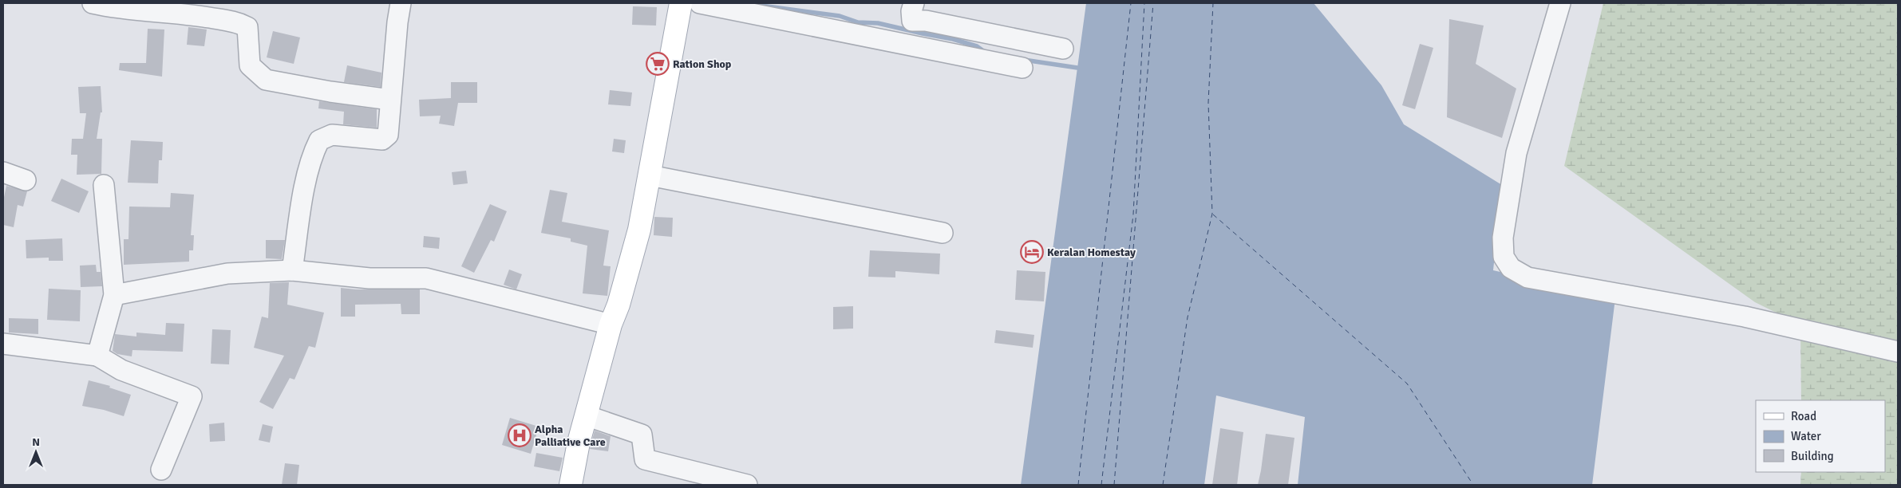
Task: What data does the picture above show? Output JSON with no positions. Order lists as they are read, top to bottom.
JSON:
{
  "places": {
    "supermarket": ["Ration Shop"],
    "hotel": ["Keralan Homestay"],
    "hospital": ["Alpha Palliative Care"]
  },
  "legend": ["Road", "Water", "Building"],
  "north": "top"
}
